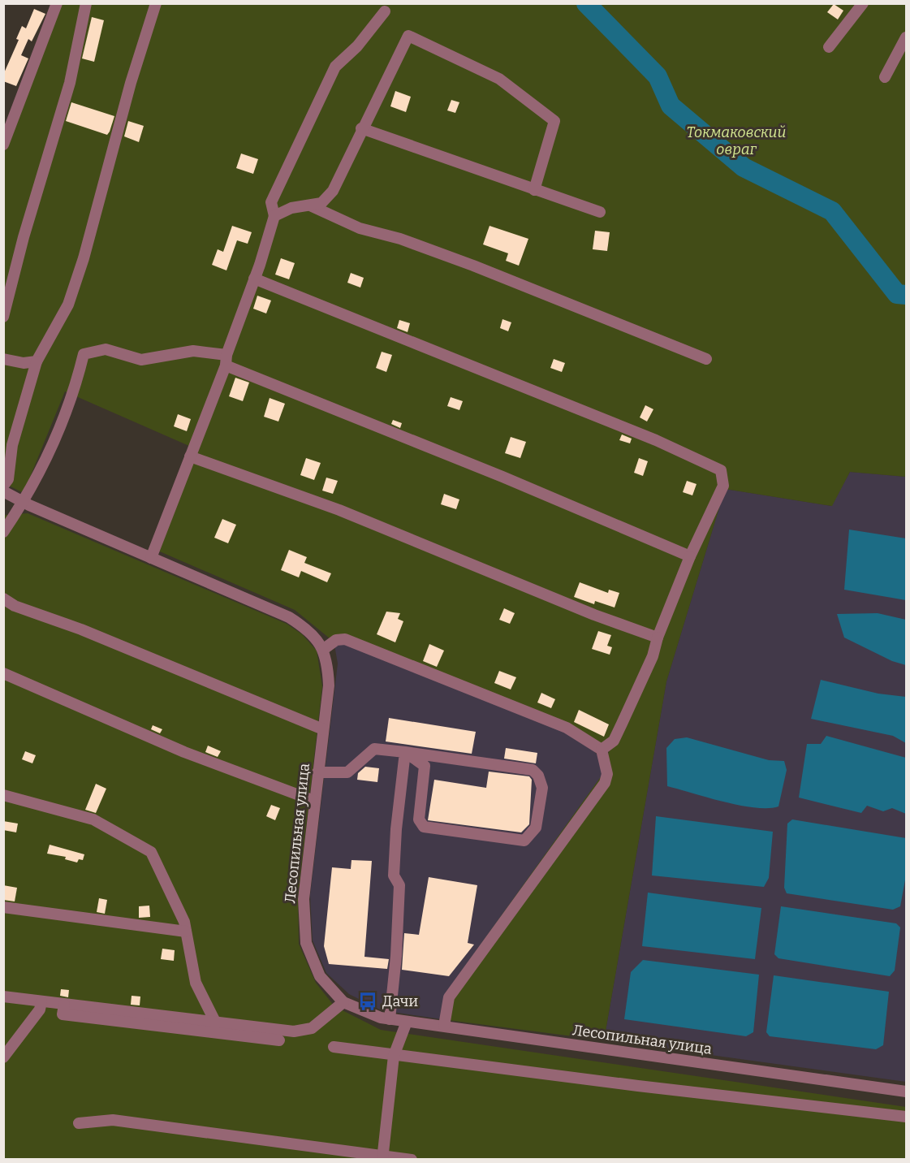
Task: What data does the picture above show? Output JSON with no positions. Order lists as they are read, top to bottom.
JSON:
{
  "streets": {
    "street": ["Лесопильная улица"]
  },
  "parks": ["Токмаковский овраг"],
  "places": {
    "bus stop": ["Дачи"]
  }
}
